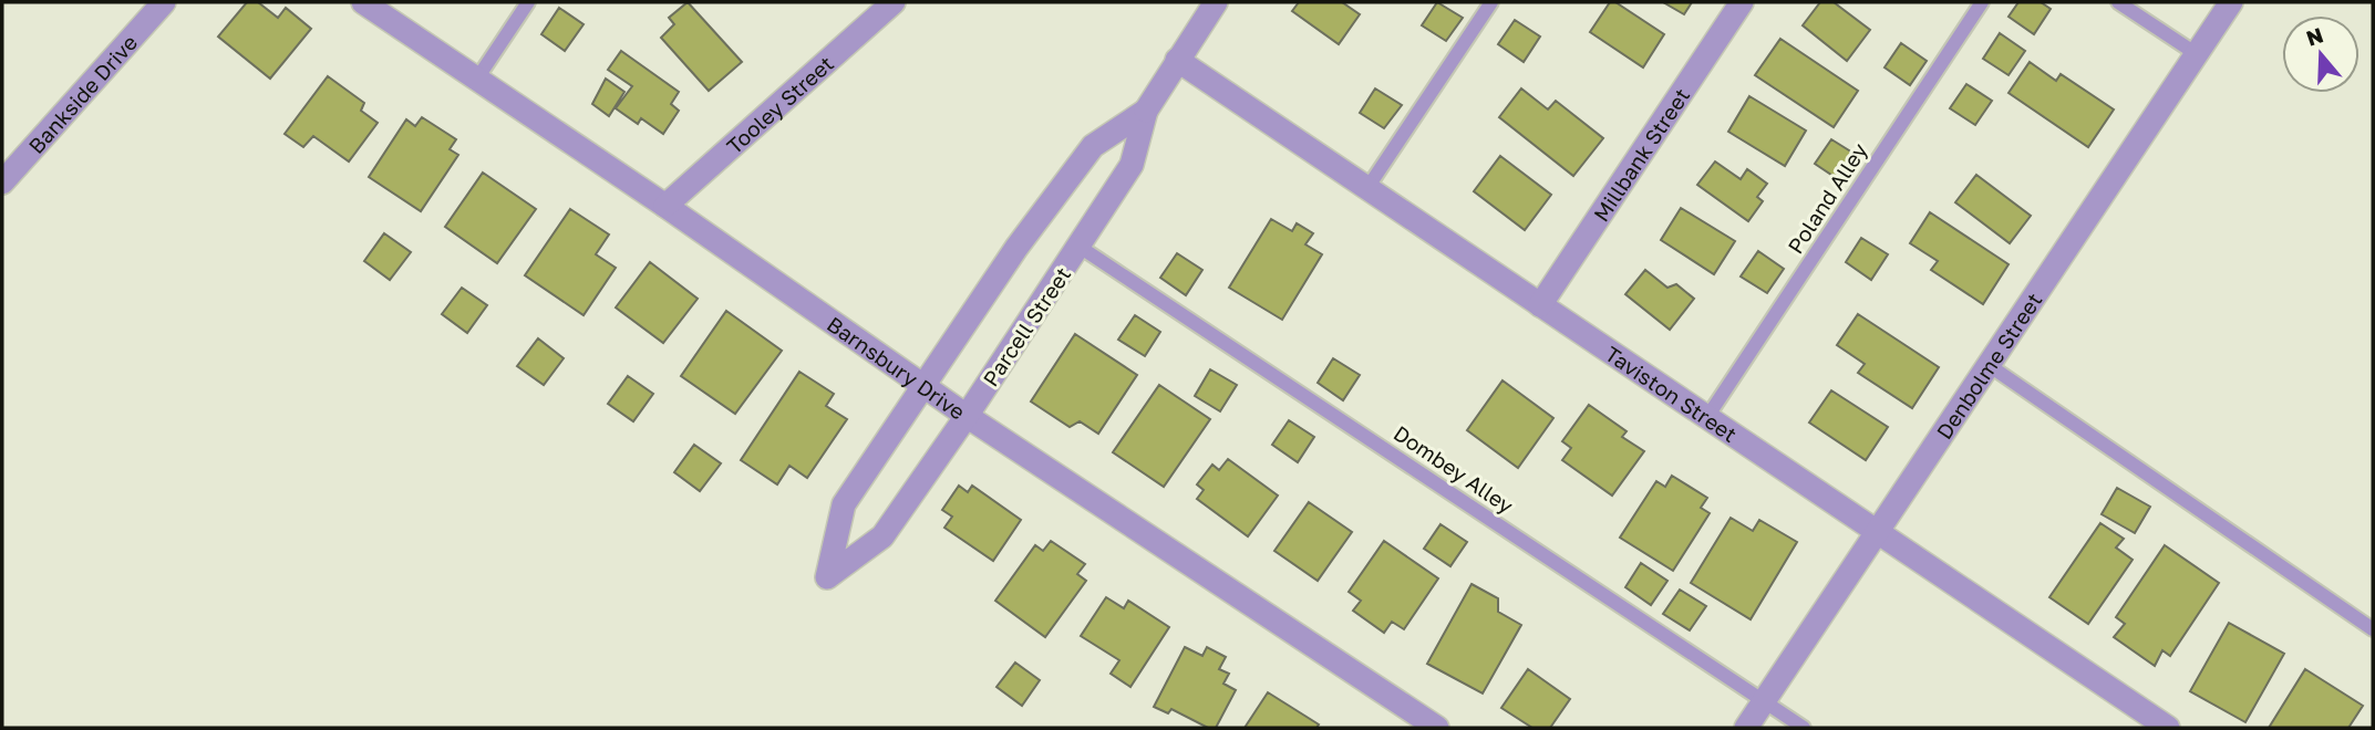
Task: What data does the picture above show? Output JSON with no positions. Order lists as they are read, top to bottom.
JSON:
{
  "streets": {
    "street": [
      "Bankside Drive",
      "Tooley Street",
      "Millbank Street",
      "Parcell Street",
      "Denbolme Street",
      "Barnsbury Drive",
      "Taviston Street"
    ],
    "lane": ["Poland Alley", "Dombey Alley"]
  },
  "crossings": [
    ["Tooley Street", "Barnsbury Drive"],
    ["Millbank Street", "Taviston Street"],
    ["Poland Alley", "Taviston Street"],
    ["Parcell Street", "Barnsbury Drive"],
    ["Parcell Street", "Taviston Street"],
    ["Parcell Street", "Dombey Alley"],
    ["Denbolme Street", "Taviston Street"],
    ["Denbolme Street", "Dombey Alley"]
  ],
  "north": "top"
}
